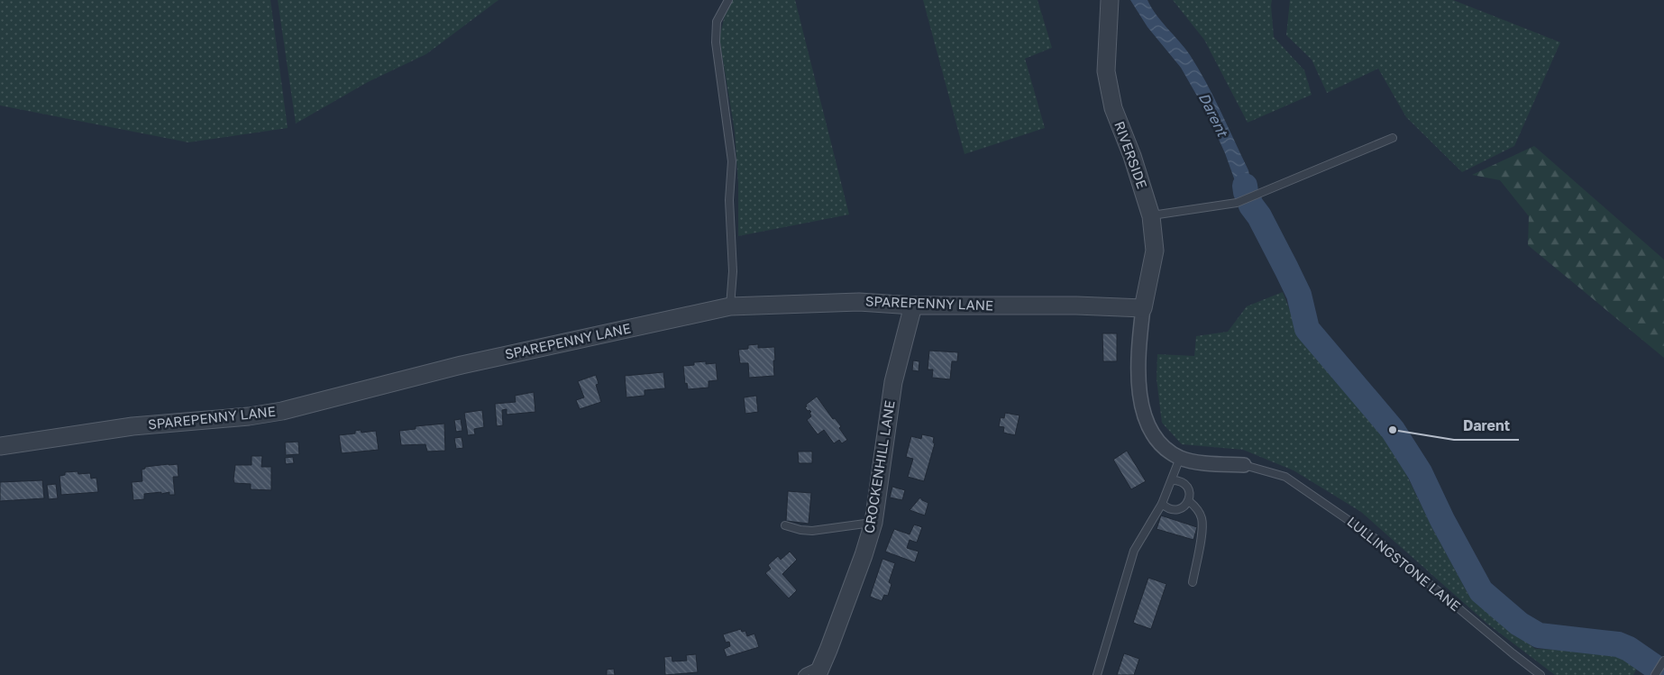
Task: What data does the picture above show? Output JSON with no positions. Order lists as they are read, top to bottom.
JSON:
{
  "streets": {
    "street": [
      "RIVERSIDE",
      "SPAREPENNY LANE",
      "CROCKENHILL LANE",
      "LULLINGSTONE LANE"
    ]
  },
  "crossings": [
    ["RIVERSIDE", "SPAREPENNY LANE"],
    ["RIVERSIDE", "LULLINGSTONE LANE"],
    ["SPAREPENNY LANE", "CROCKENHILL LANE"],
    ["SPAREPENNY LANE", "LULLINGSTONE LANE"]
  ],
  "water": ["Darent"],
  "places": ["Darent"]
}
